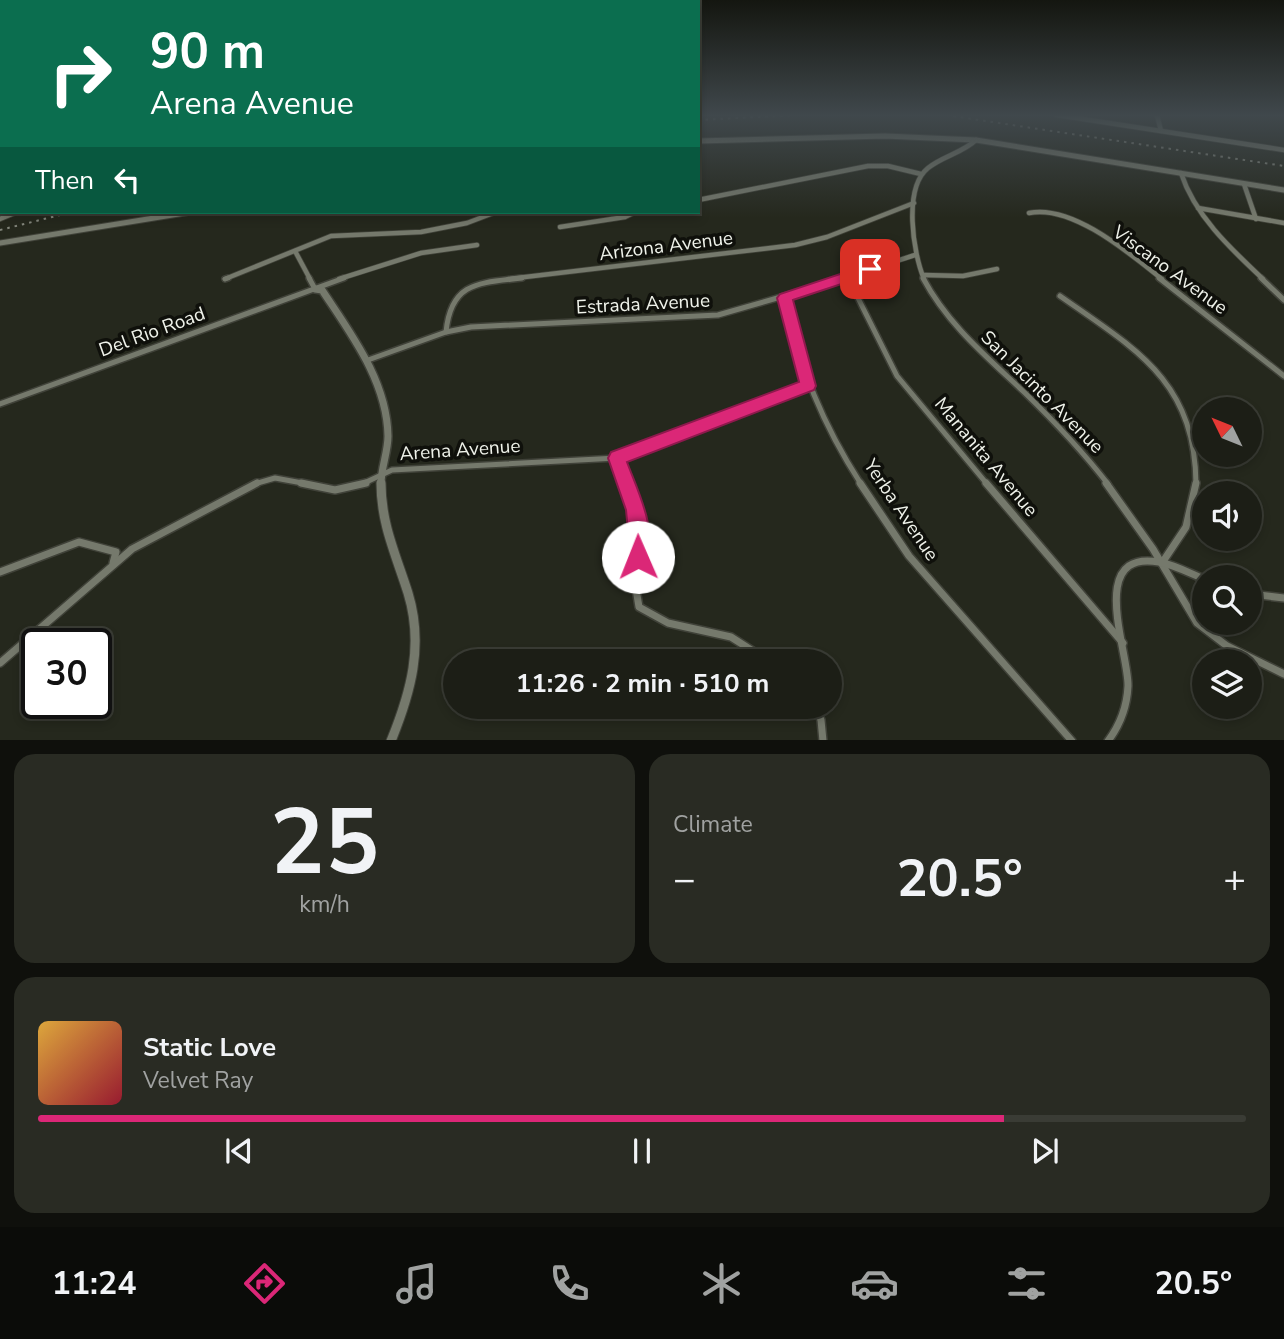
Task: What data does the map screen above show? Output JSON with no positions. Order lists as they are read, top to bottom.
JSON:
{
  "streets": {
    "street": [
      "Arizona Avenue",
      "Viscano Avenue",
      "Estrada Avenue",
      "Del Rio Road",
      "San Jacinto Avenue",
      "Arena Avenue",
      "Mananita Avenue",
      "Yerba Avenue"
    ]
  },
  "crossings": [
    ["Arizona Avenue", "Estrada Avenue"],
    ["Arizona Avenue", "San Jacinto Avenue"],
    ["Estrada Avenue", "San Jacinto Avenue"],
    ["Estrada Avenue", "Mananita Avenue"],
    ["Estrada Avenue", "Yerba Avenue"],
    ["Arena Avenue", "Yerba Avenue"]
  ],
  "north": "top left",
  "page": {
    "turn": ["90 m", "Arena Avenue"],
    "then": "Then",
    "limit": "30",
    "trip": "11:26 · 2 min · 510 m",
    "tile": [
      ["25", "km/h"],
      "Climate"
    ],
    "heat": ["−", "20.5°", "+"],
    "song": ["Static Love", "Velvet Ray"],
    "tabs": ["11:24", "20.5°"]
  }
}
